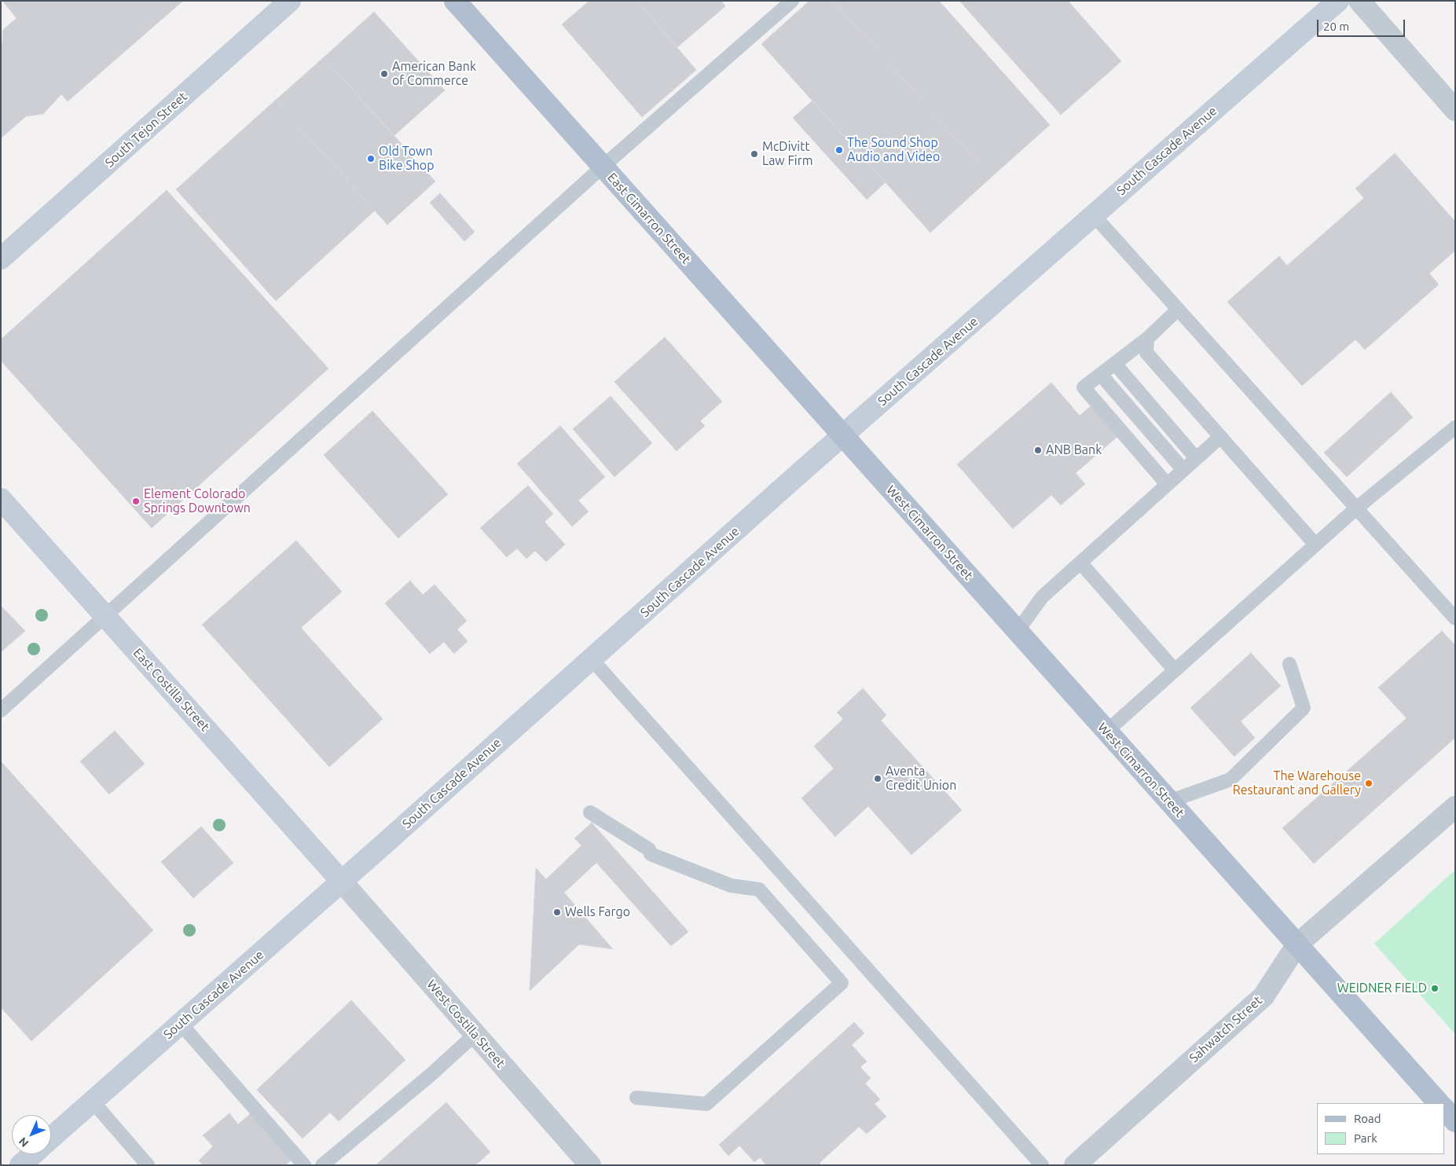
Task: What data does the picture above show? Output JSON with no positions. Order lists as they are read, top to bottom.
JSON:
{
  "streets": {
    "main road": ["East Cimarron Street", "West Cimarron Street"],
    "street": [
      "South Tejon Street",
      "South Cascade Avenue",
      "East Costilla Street",
      "West Costilla Street",
      "Sahwatch Street"
    ]
  },
  "crossings": [
    ["South Cascade Avenue", "East Cimarron Street"],
    ["South Cascade Avenue", "West Cimarron Street"],
    ["South Cascade Avenue", "East Costilla Street"],
    ["South Cascade Avenue", "West Costilla Street"],
    ["East Cimarron Street", "West Cimarron Street"],
    ["West Cimarron Street", "Sahwatch Street"],
    ["East Costilla Street", "West Costilla Street"]
  ],
  "places": [
    "American Bank of Commerce",
    "The Sound Shop Audio and Video",
    "McDivitt Law Firm",
    "Old Town Bike Shop",
    "ANB Bank",
    "Element Colorado Springs Downtown",
    "Aventa Credit Union",
    "The Warehouse Restaurant and Gallery",
    "Wells Fargo",
    "WEIDNER FIELD"
  ],
  "legend": ["Road", "Park"],
  "scale_bar": "20 m",
  "north": "bottom left"
}
